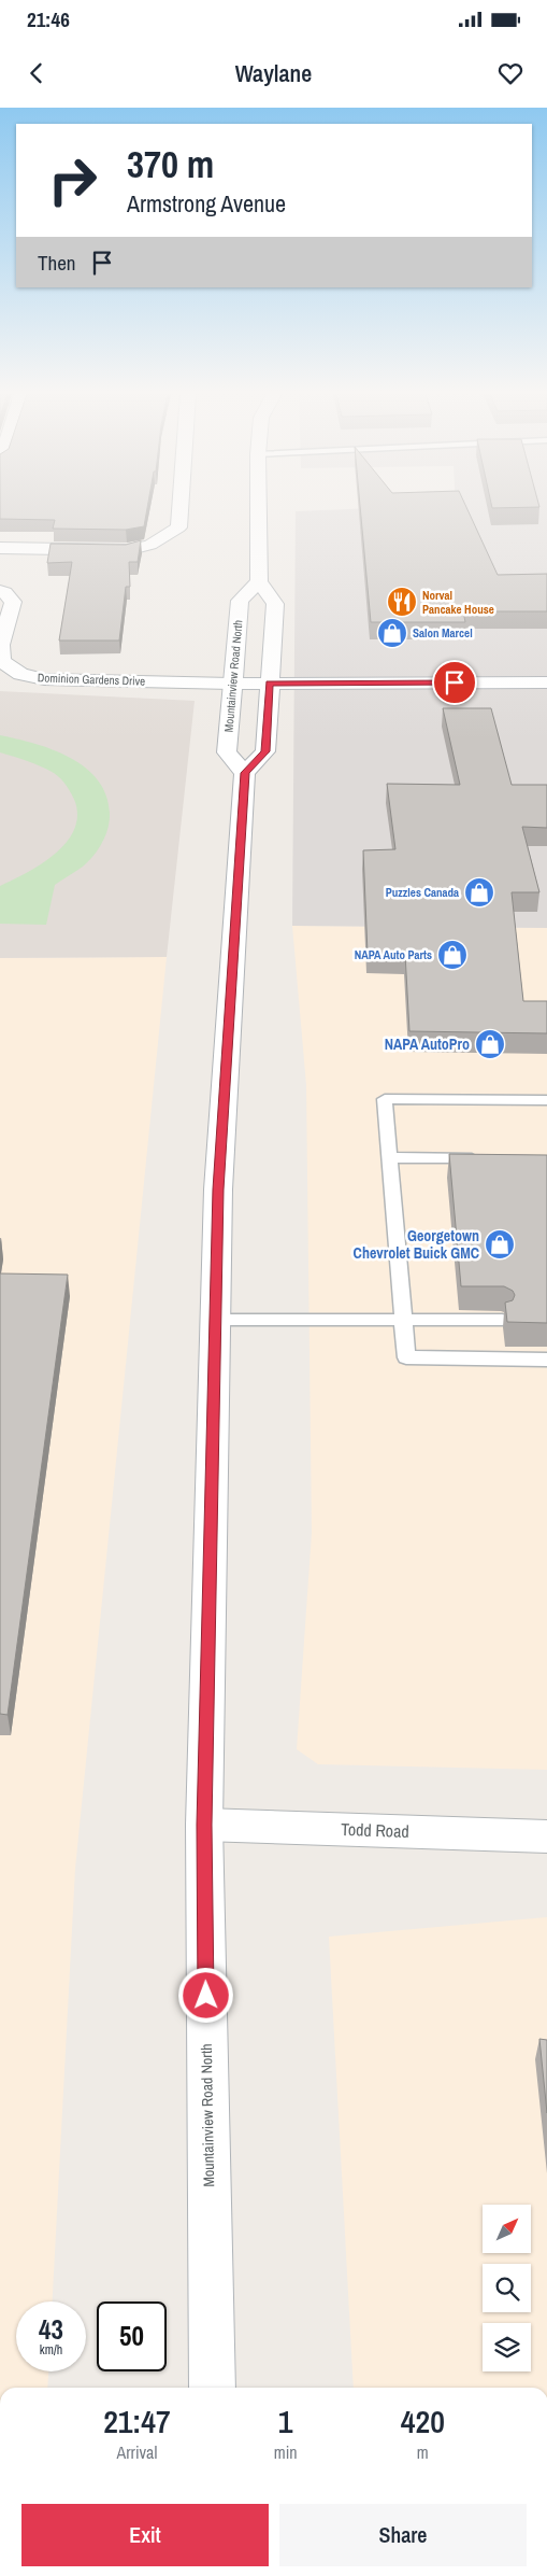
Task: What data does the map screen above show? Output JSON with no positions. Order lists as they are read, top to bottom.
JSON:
{
  "streets": {
    "main road": ["Mountainview Road North", "Dominion Gardens Drive", "Todd Road"]
  },
  "crossings": [
    ["Mountainview Road North", "Dominion Gardens Drive"],
    ["Mountainview Road North", "Todd Road"]
  ],
  "places": {
    "restaurant": ["Norval Pancake House"],
    "shop": [
      "Salon Marcel",
      "Puzzles Canada",
      "NAPA Auto Parts",
      "NAPA AutoPro",
      "Georgetown Chevrolet Buick GMC"
    ]
  },
  "north": "top right",
  "page": {
    "status": "21:46",
    "header": "Waylane",
    "turn": ["370 m", "Armstrong Avenue"],
    "then": "Then",
    "speed": "43 km/h",
    "limit": "50",
    "eta": [
      "21:47",
      "Arrival",
      "1",
      "min",
      "420",
      "m"
    ],
    "buttons": ["Exit", "Share"]
  }
}
